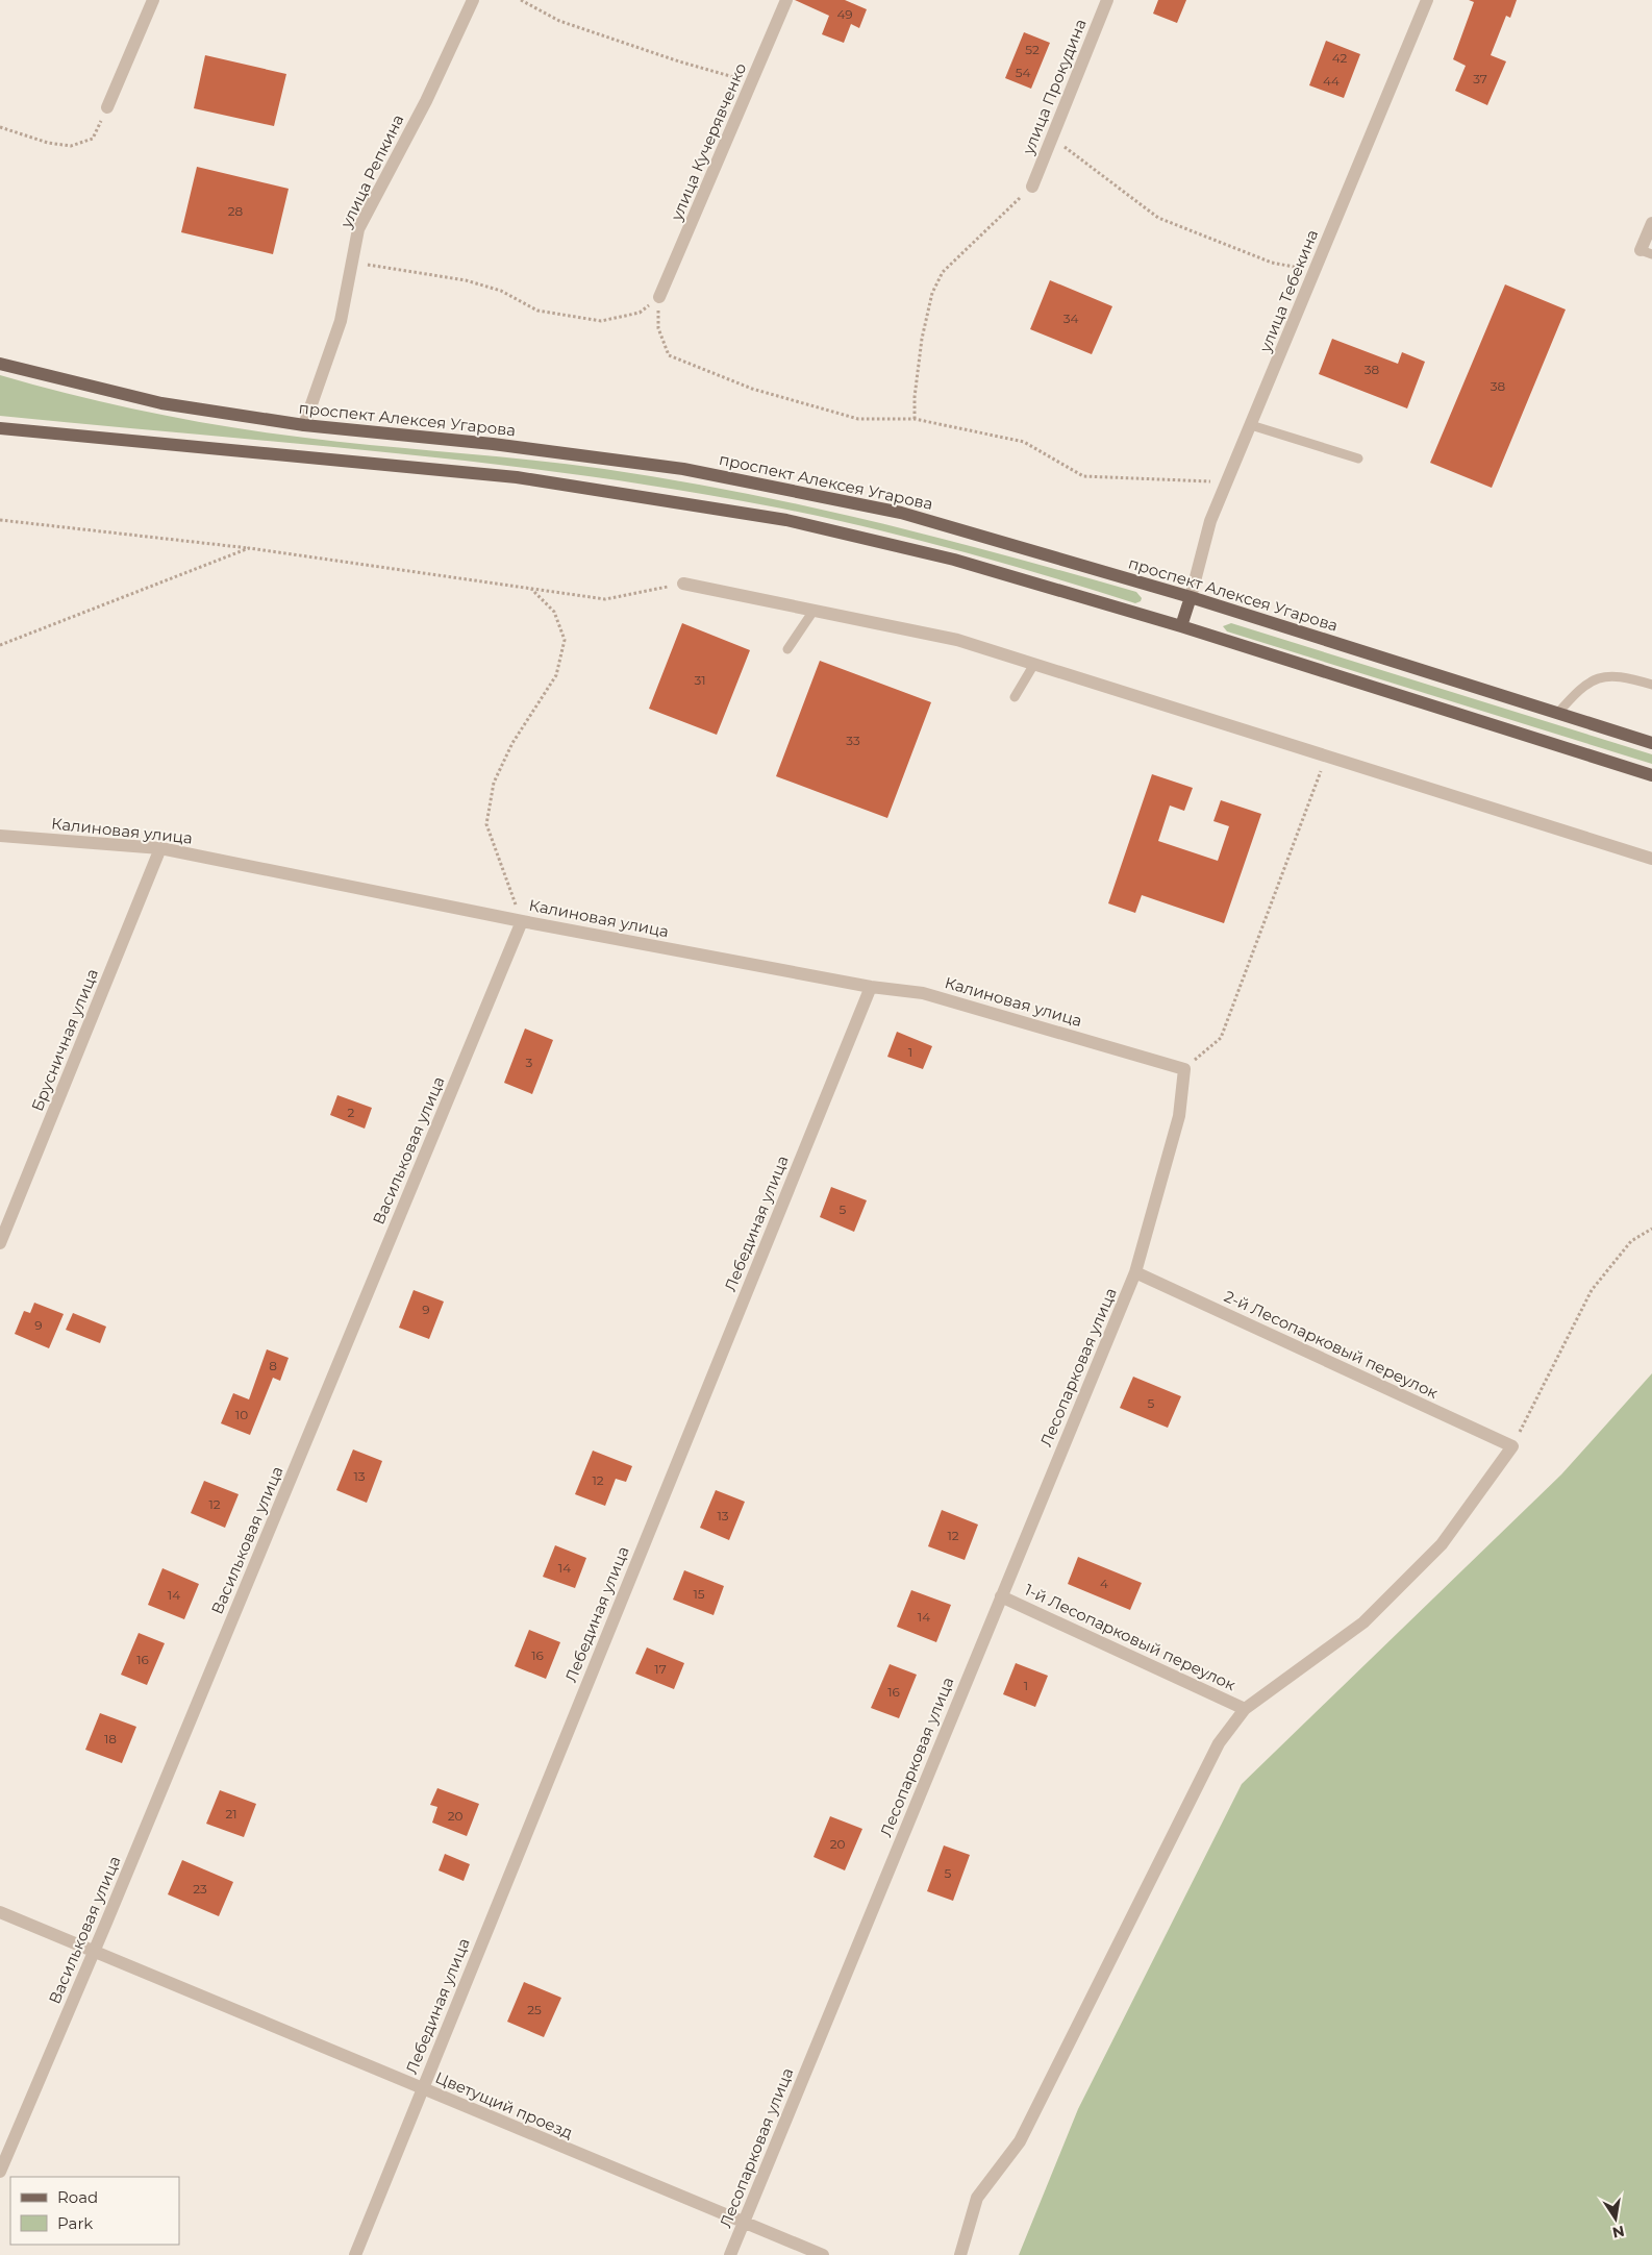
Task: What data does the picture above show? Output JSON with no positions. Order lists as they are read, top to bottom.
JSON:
{
  "streets": {
    "main road": ["проспект Алексея Угарова"],
    "street": [
      "улица Прокудина",
      "улица Кучерявченко",
      "улица Репкина",
      "улица Тебекина",
      "Калиновая улица",
      "Брусничная улица",
      "Васильковая улица",
      "Лебединая улица",
      "2-й Лесопарковый переулок",
      "Лесопарковая улица",
      "1-й Лесопарковый переулок",
      "Цветущий проезд"
    ]
  },
  "crossings": [
    ["улица Репкина", "проспект Алексея Угарова"],
    ["улица Тебекина", "проспект Алексея Угарова"],
    ["Калиновая улица", "Брусничная улица"],
    ["Калиновая улица", "Васильковая улица"],
    ["Калиновая улица", "Лебединая улица"],
    ["Калиновая улица", "Лесопарковая улица"],
    ["Васильковая улица", "Цветущий проезд"],
    ["Лебединая улица", "Цветущий проезд"],
    ["2-й Лесопарковый переулок", "Лесопарковая улица"],
    ["Лесопарковая улица", "1-й Лесопарковый переулок"],
    ["Лесопарковая улица", "Цветущий проезд"]
  ],
  "house_numbers": [
    "49",
    "52",
    "42",
    "54",
    "37",
    "44",
    "28",
    "34",
    "38",
    "38",
    "31",
    "33",
    "1",
    "3",
    "2",
    "5",
    "9",
    "9",
    "8",
    "5",
    "10",
    "13",
    "12",
    "12",
    "13",
    "12",
    "14",
    "4",
    "15",
    "14",
    "14",
    "16",
    "16",
    "17",
    "1",
    "16",
    "18",
    "21",
    "20",
    "20",
    "5",
    "23",
    "25"
  ],
  "legend": ["Road", "Park"],
  "north": "bottom"
}
